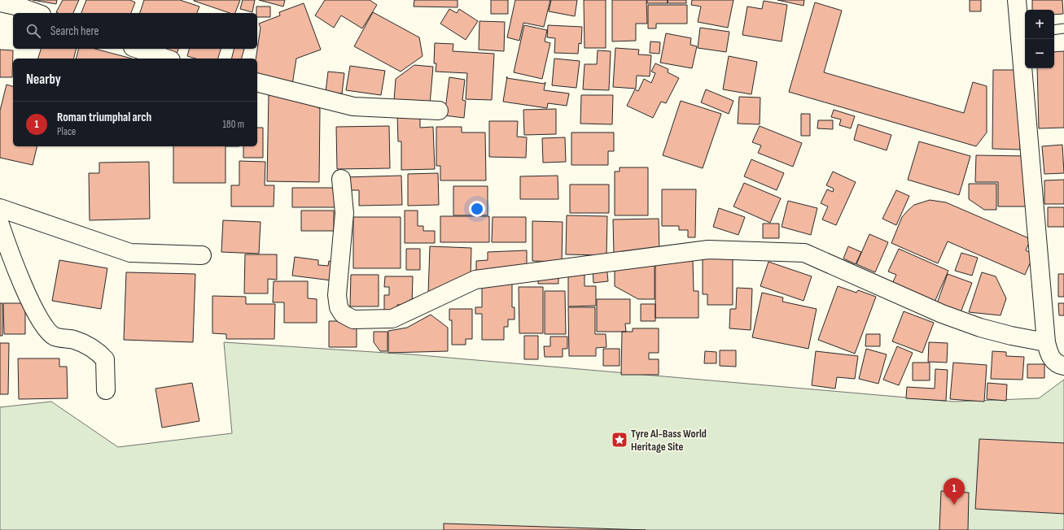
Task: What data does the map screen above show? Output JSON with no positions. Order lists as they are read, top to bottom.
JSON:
{
  "places": {
    "place": ["Tyre Al-Bass World Heritage Site"]
  },
  "page": {
    "map_buttons": ["+", "−"],
    "search": "Search here",
    "heading": "Nearby",
    "list": [
      {
        "mark": "1",
        "name": "Roman triumphal arch",
        "note": "Place",
        "value": "180 m"
      }
    ],
    "pins": "1"
  }
}
